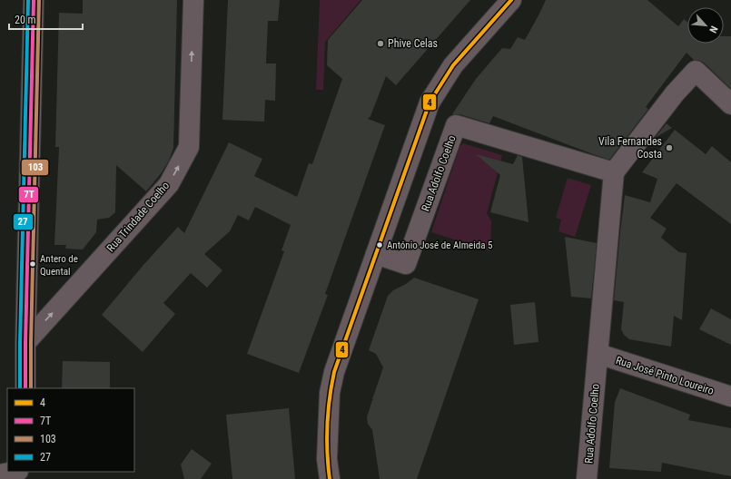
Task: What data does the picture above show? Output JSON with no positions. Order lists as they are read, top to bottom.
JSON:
{
  "streets": {
    "street": ["Rua Adolfo Coelho", "Rua Trindade Coelho", "Rua José Pinto Loureiro"]
  },
  "crossings": [
    ["Rua Adolfo Coelho", "Rua José Pinto Loureiro"]
  ],
  "places": [
    "Phive Celas",
    "Vila Fernandes Costa",
    "António José de Almeida 5",
    "Antero de Quental"
  ],
  "lines": [
    "transit line 4",
    "transit line 7T",
    "transit line 103",
    "transit line 27"
  ],
  "legend": [
    "4",
    "7T",
    "103",
    "27"
  ],
  "scale_bar": "20 m",
  "north": "bottom right"
}
